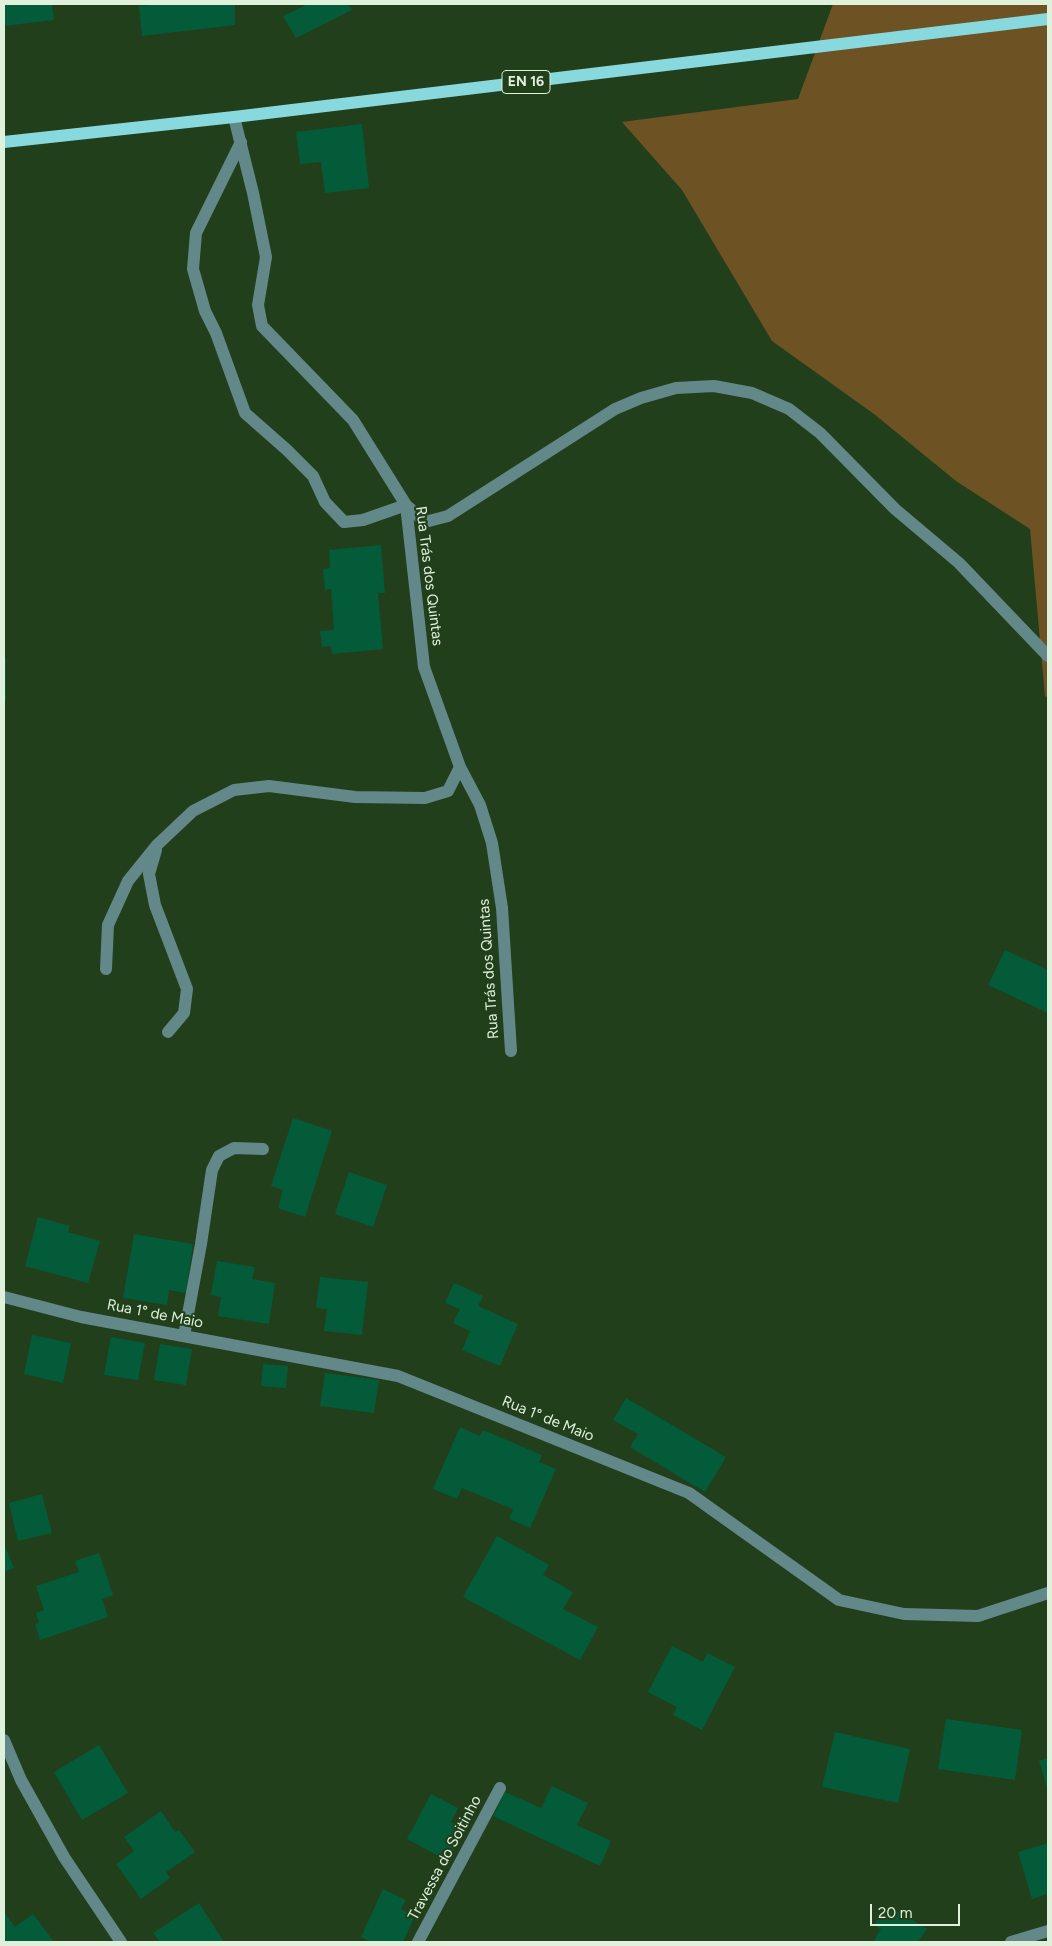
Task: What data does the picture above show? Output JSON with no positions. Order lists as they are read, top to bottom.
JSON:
{
  "streets": {
    "main road": ["EN 16"],
    "street": ["Rua Trás dos Quintas", "Rua 1° de Maio", "Travessa do Soitinho"]
  },
  "crossings": [
    ["EN 16", "Rua Trás dos Quintas"]
  ],
  "scale_bar": "20 m"
}
